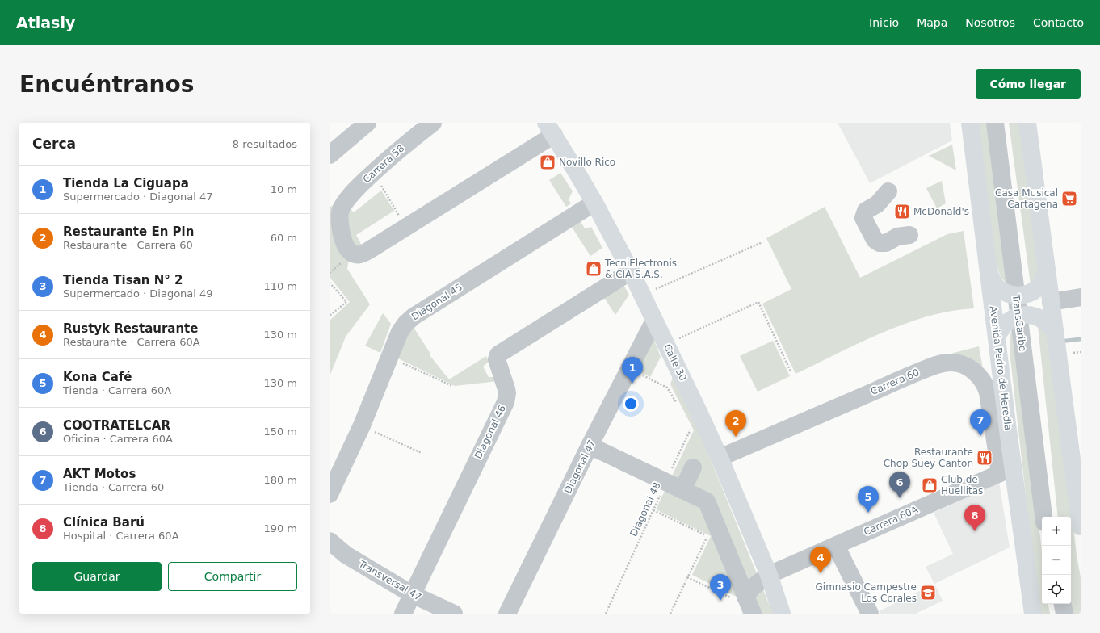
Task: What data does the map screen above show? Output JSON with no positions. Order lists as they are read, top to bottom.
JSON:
{
  "streets": {
    "main road": ["Calle 30", "Avenida Pedro de Heredia"],
    "street": [
      "Carrera 58",
      "Diagonal 45",
      "TransCaribe",
      "Carrera 60",
      "Diagonal 46",
      "Diagonal 47",
      "Carrera 60A",
      "Transversal 47"
    ],
    "path": ["Diagonal 48"]
  },
  "crossings": [
    ["Diagonal 45", "Calle 30"],
    ["Calle 30", "Carrera 60"],
    ["Calle 30", "Diagonal 46"],
    ["Calle 30", "Diagonal 47"],
    ["Calle 30", "Diagonal 48"],
    ["Calle 30", "Carrera 60A"],
    ["Avenida Pedro de Heredia", "Carrera 60"],
    ["Avenida Pedro de Heredia", "Carrera 60A"],
    ["Carrera 60", "Carrera 60A"],
    ["Diagonal 46", "Transversal 47"]
  ],
  "places": {
    "shop": ["Novillo Rico", "TecniElectronis & CIA S.A.S.", "Club de Huellitas"],
    "supermarket": ["Casa Musical Cartagena"],
    "restaurant": ["McDonald's", "Restaurante Chop Suey Canton"],
    "school or university": ["Gimnasio Campestre Los Corales"]
  },
  "page": {
    "header": "Atlasly",
    "nav": [
      "Inicio",
      "Mapa",
      "Nosotros",
      "Contacto"
    ],
    "buttons": [
      "Cómo llegar",
      ["Guardar", "Compartir"]
    ],
    "title": "Encuéntranos",
    "heading": ["Cerca", "8 resultados"],
    "list": [
      {
        "mark": "1",
        "name": "Tienda La Ciguapa",
        "note": "Supermercado · Diagonal 47",
        "value": "10 m"
      },
      {
        "mark": "2",
        "name": "Restaurante En Pin",
        "note": "Restaurante · Carrera 60",
        "value": "60 m"
      },
      {
        "mark": "3",
        "name": "Tienda Tisan N° 2",
        "note": "Supermercado · Diagonal 49",
        "value": "110 m"
      },
      {
        "mark": "4",
        "name": "Rustyk Restaurante",
        "note": "Restaurante · Carrera 60A",
        "value": "130 m"
      },
      {
        "mark": "5",
        "name": "Kona Café",
        "note": "Tienda · Carrera 60A",
        "value": "130 m"
      },
      {
        "mark": "6",
        "name": "COOTRATELCAR",
        "note": "Oficina · Carrera 60A",
        "value": "150 m"
      },
      {
        "mark": "7",
        "name": "AKT Motos",
        "note": "Tienda · Carrera 60",
        "value": "180 m"
      },
      {
        "mark": "8",
        "name": "Clínica Barú",
        "note": "Hospital · Carrera 60A",
        "value": "190 m"
      }
    ],
    "pins": [
      "1",
      "7",
      "2",
      "6",
      "5",
      "8",
      "4",
      "3"
    ],
    "map_buttons": ["+", "−"]
  }
}
